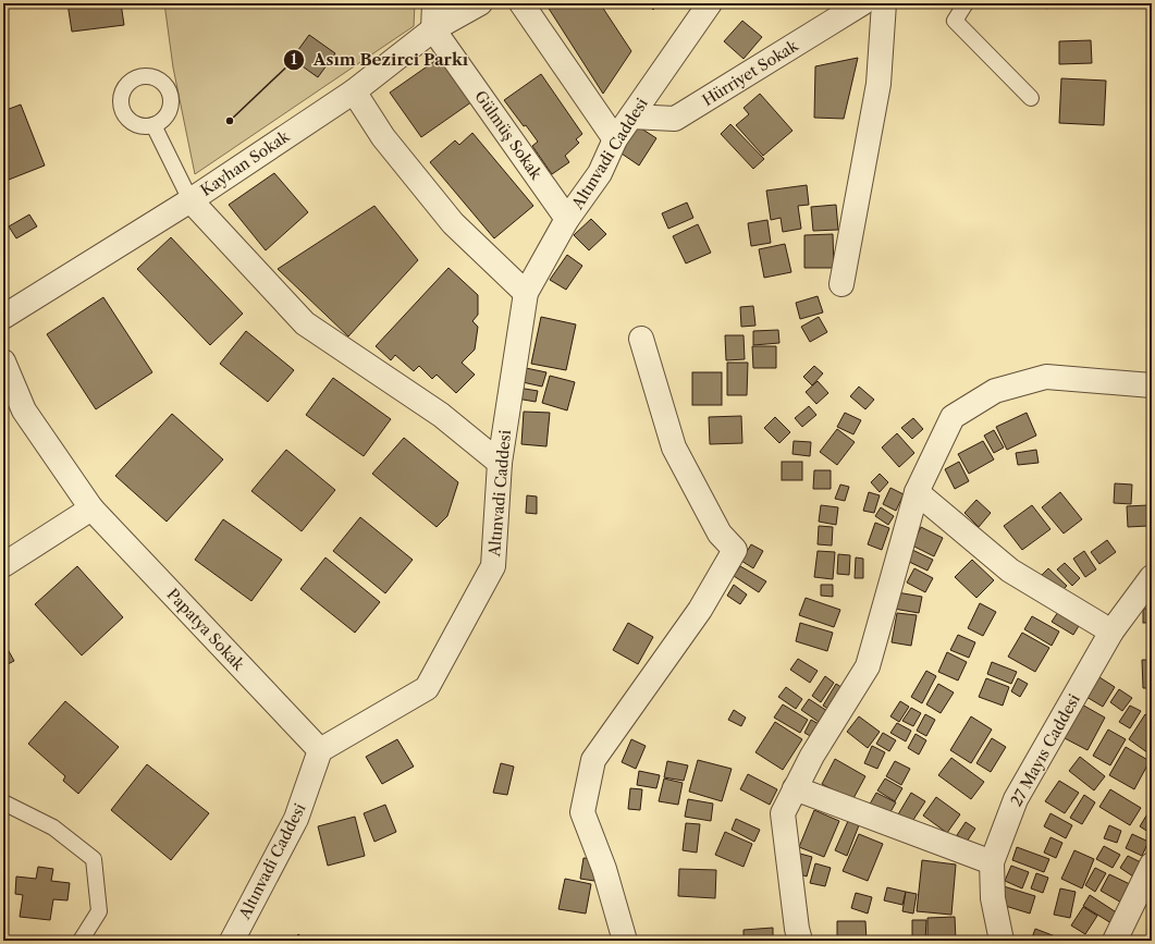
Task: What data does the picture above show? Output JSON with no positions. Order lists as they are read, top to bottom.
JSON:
{
  "streets": {
    "street": [
      "Hürriyet Sokak",
      "Gülmüş Sokak",
      "Altınvadi Caddesi",
      "Kayhan Sokak",
      "Papatya Sokak",
      "27 Mayıs Caddesi"
    ]
  },
  "crossings": [
    ["Hürriyet Sokak", "Altınvadi Caddesi"],
    ["Gülmüş Sokak", "Altınvadi Caddesi"],
    ["Gülmüş Sokak", "Kayhan Sokak"],
    ["Altınvadi Caddesi", "Papatya Sokak"]
  ],
  "places": ["Asım Bezirci Parkı"]
}
